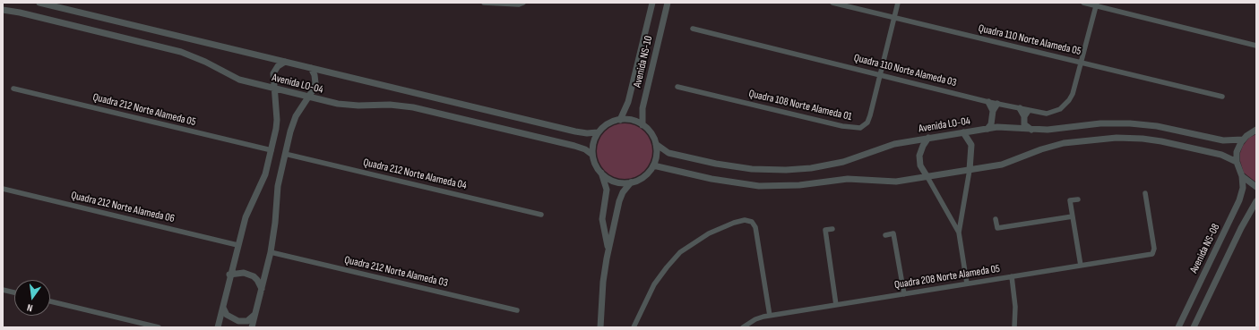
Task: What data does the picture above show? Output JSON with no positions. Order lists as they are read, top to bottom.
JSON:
{
  "streets": {
    "street": [
      "Quadra 110 Norte Alameda 05",
      "Avenida NS-10",
      "Quadra 110 Norte Alameda 03",
      "Avenida LO-04",
      "Quadra 108 Norte Alameda 01",
      "Quadra 212 Norte Alameda 05",
      "Quadra 212 Norte Alameda 04",
      "Quadra 212 Norte Alameda 06",
      "Avenida NS-08",
      "Quadra 212 Norte Alameda 03",
      "Quadra 208 Norte Alameda 05"
    ]
  },
  "crossings": [
    ["Quadra 110 Norte Alameda 05", "Quadra 108 Norte Alameda 01"],
    ["Avenida NS-10", "Avenida LO-04"],
    ["Quadra 110 Norte Alameda 03", "Quadra 108 Norte Alameda 01"]
  ],
  "north": "bottom"
}
